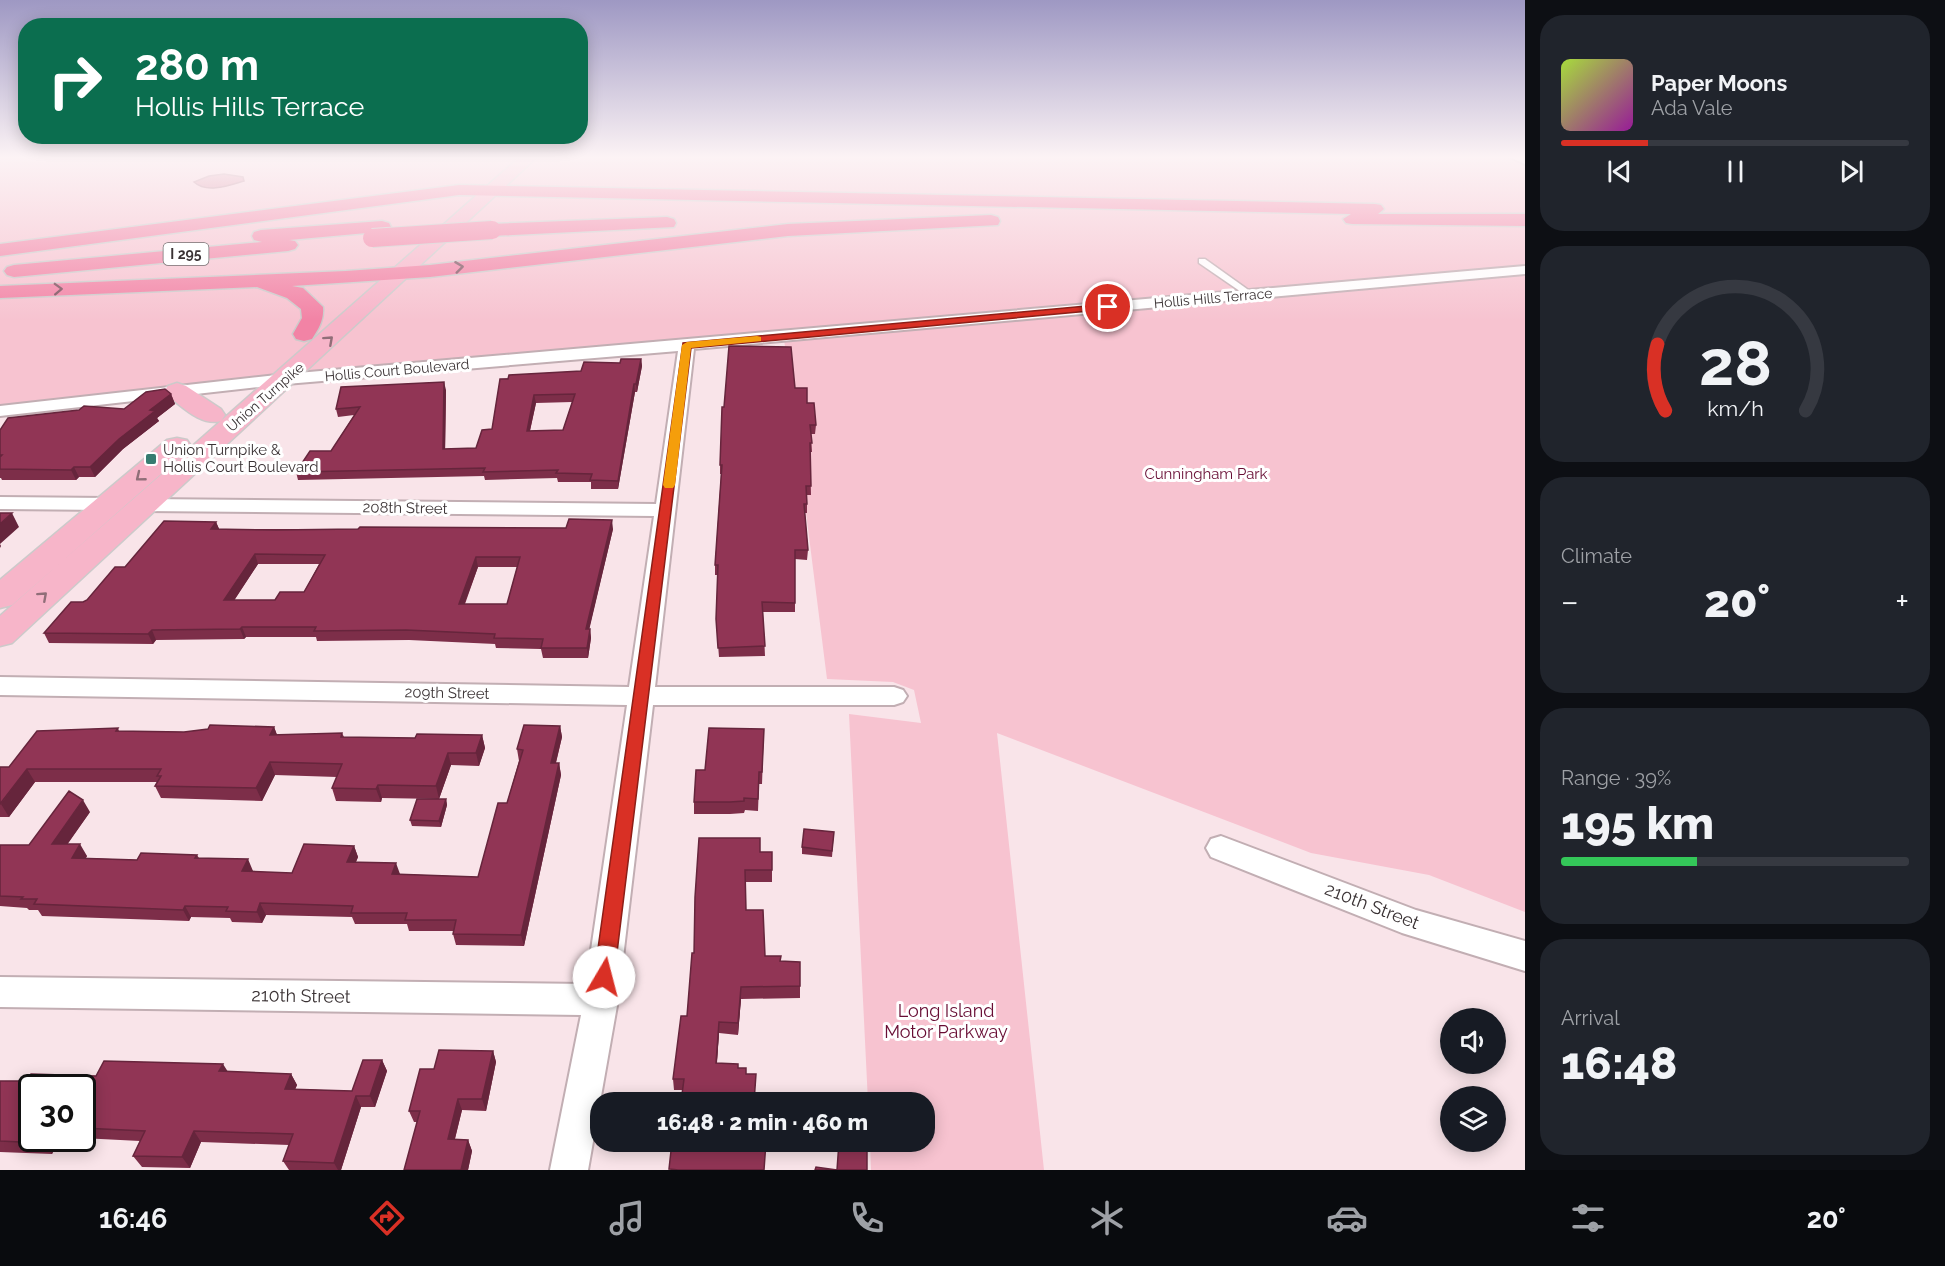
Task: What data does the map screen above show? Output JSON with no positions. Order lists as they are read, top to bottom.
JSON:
{
  "streets": {
    "highway": ["I 295"],
    "main road": ["Union Turnpike"],
    "street": [
      "Hollis Hills Terrace",
      "Hollis Court Boulevard",
      "208th Street",
      "209th Street",
      "210th Street"
    ]
  },
  "crossings": [
    ["Hollis Hills Terrace", "Hollis Court Boulevard"],
    ["Hollis Court Boulevard", "Union Turnpike"],
    ["Union Turnpike", "208th Street"]
  ],
  "parks": ["Cunningham Park", "Long Island Motor Parkway"],
  "places": {
    "transit": ["Union Turnpike & Hollis Court Boulevard"]
  },
  "page": {
    "turn": ["280 m", "Hollis Hills Terrace"],
    "song": ["Paper Moons", "Ada Vale"],
    "tile": [
      "Climate",
      ["Range · 39%", "195 km"],
      ["Arrival", "16:48"]
    ],
    "heat": ["−", "20°", "+"],
    "limit": "30",
    "trip": "16:48 · 2 min · 460 m",
    "tabs": ["16:46", "20°"],
    "gauge": ["28", "km/h"]
  }
}
